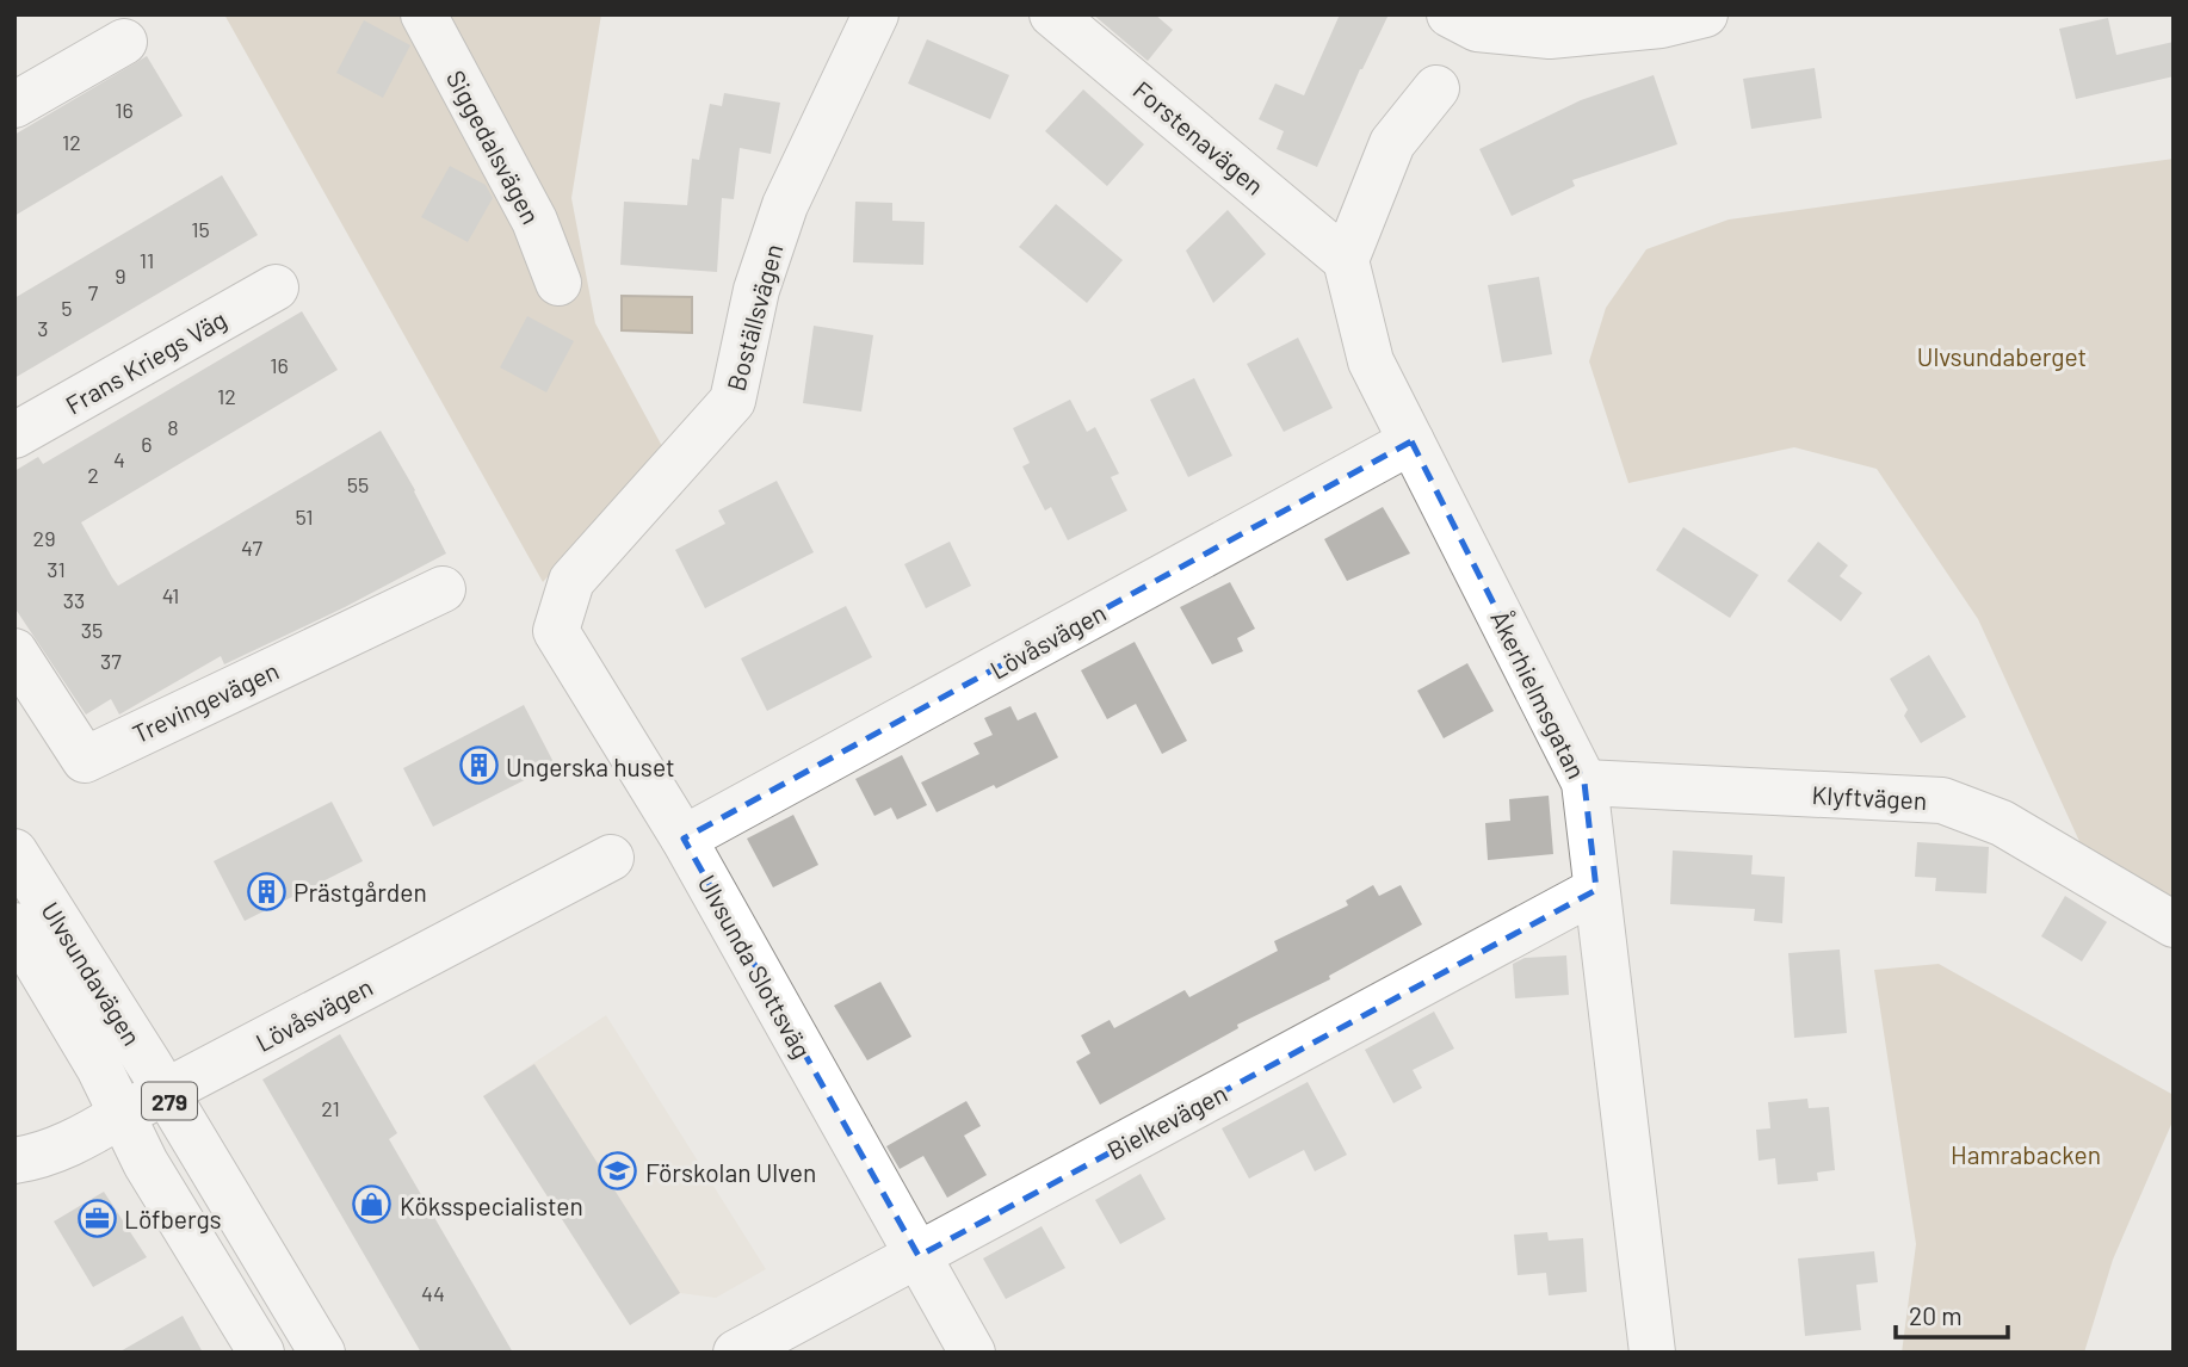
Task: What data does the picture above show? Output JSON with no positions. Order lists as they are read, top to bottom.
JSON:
{
  "streets": {
    "street": [
      "Forstenavägen",
      "Siggedalsvägen",
      "Boställsvägen",
      "Frans Kriegs Väg",
      "Lövåsvägen",
      "Åkerhielmsgatan",
      "Trevingevägen",
      "Klyftvägen",
      "Ulvsunda Slottsväg",
      "Ulvsundavägen",
      "279",
      "Bielkevägen"
    ]
  },
  "crossings": [
    ["Forstenavägen", "Åkerhielmsgatan"],
    ["Boställsvägen", "Ulvsunda Slottsväg"],
    ["Lövåsvägen", "Åkerhielmsgatan"],
    ["Lövåsvägen", "Ulvsunda Slottsväg"],
    ["Lövåsvägen", "Ulvsundavägen"],
    ["Åkerhielmsgatan", "Klyftvägen"],
    ["Åkerhielmsgatan", "Bielkevägen"],
    ["Ulvsunda Slottsväg", "Bielkevägen"]
  ],
  "parks": ["Ulvsundaberget", "Hamrabacken"],
  "places": {
    "building": ["Ungerska huset", "Prästgården"],
    "school or university": ["Förskolan Ulven"],
    "shop": ["Köksspecialisten"],
    "office": ["Löfbergs"]
  },
  "house_numbers": [
    "16",
    "12",
    "15",
    "11",
    "9",
    "7",
    "5",
    "3",
    "16",
    "12",
    "8",
    "6",
    "4",
    "2",
    "55",
    "51",
    "29",
    "47",
    "31",
    "41",
    "33",
    "35",
    "37",
    "21",
    "44"
  ],
  "scale_bar": "20 m"
}
